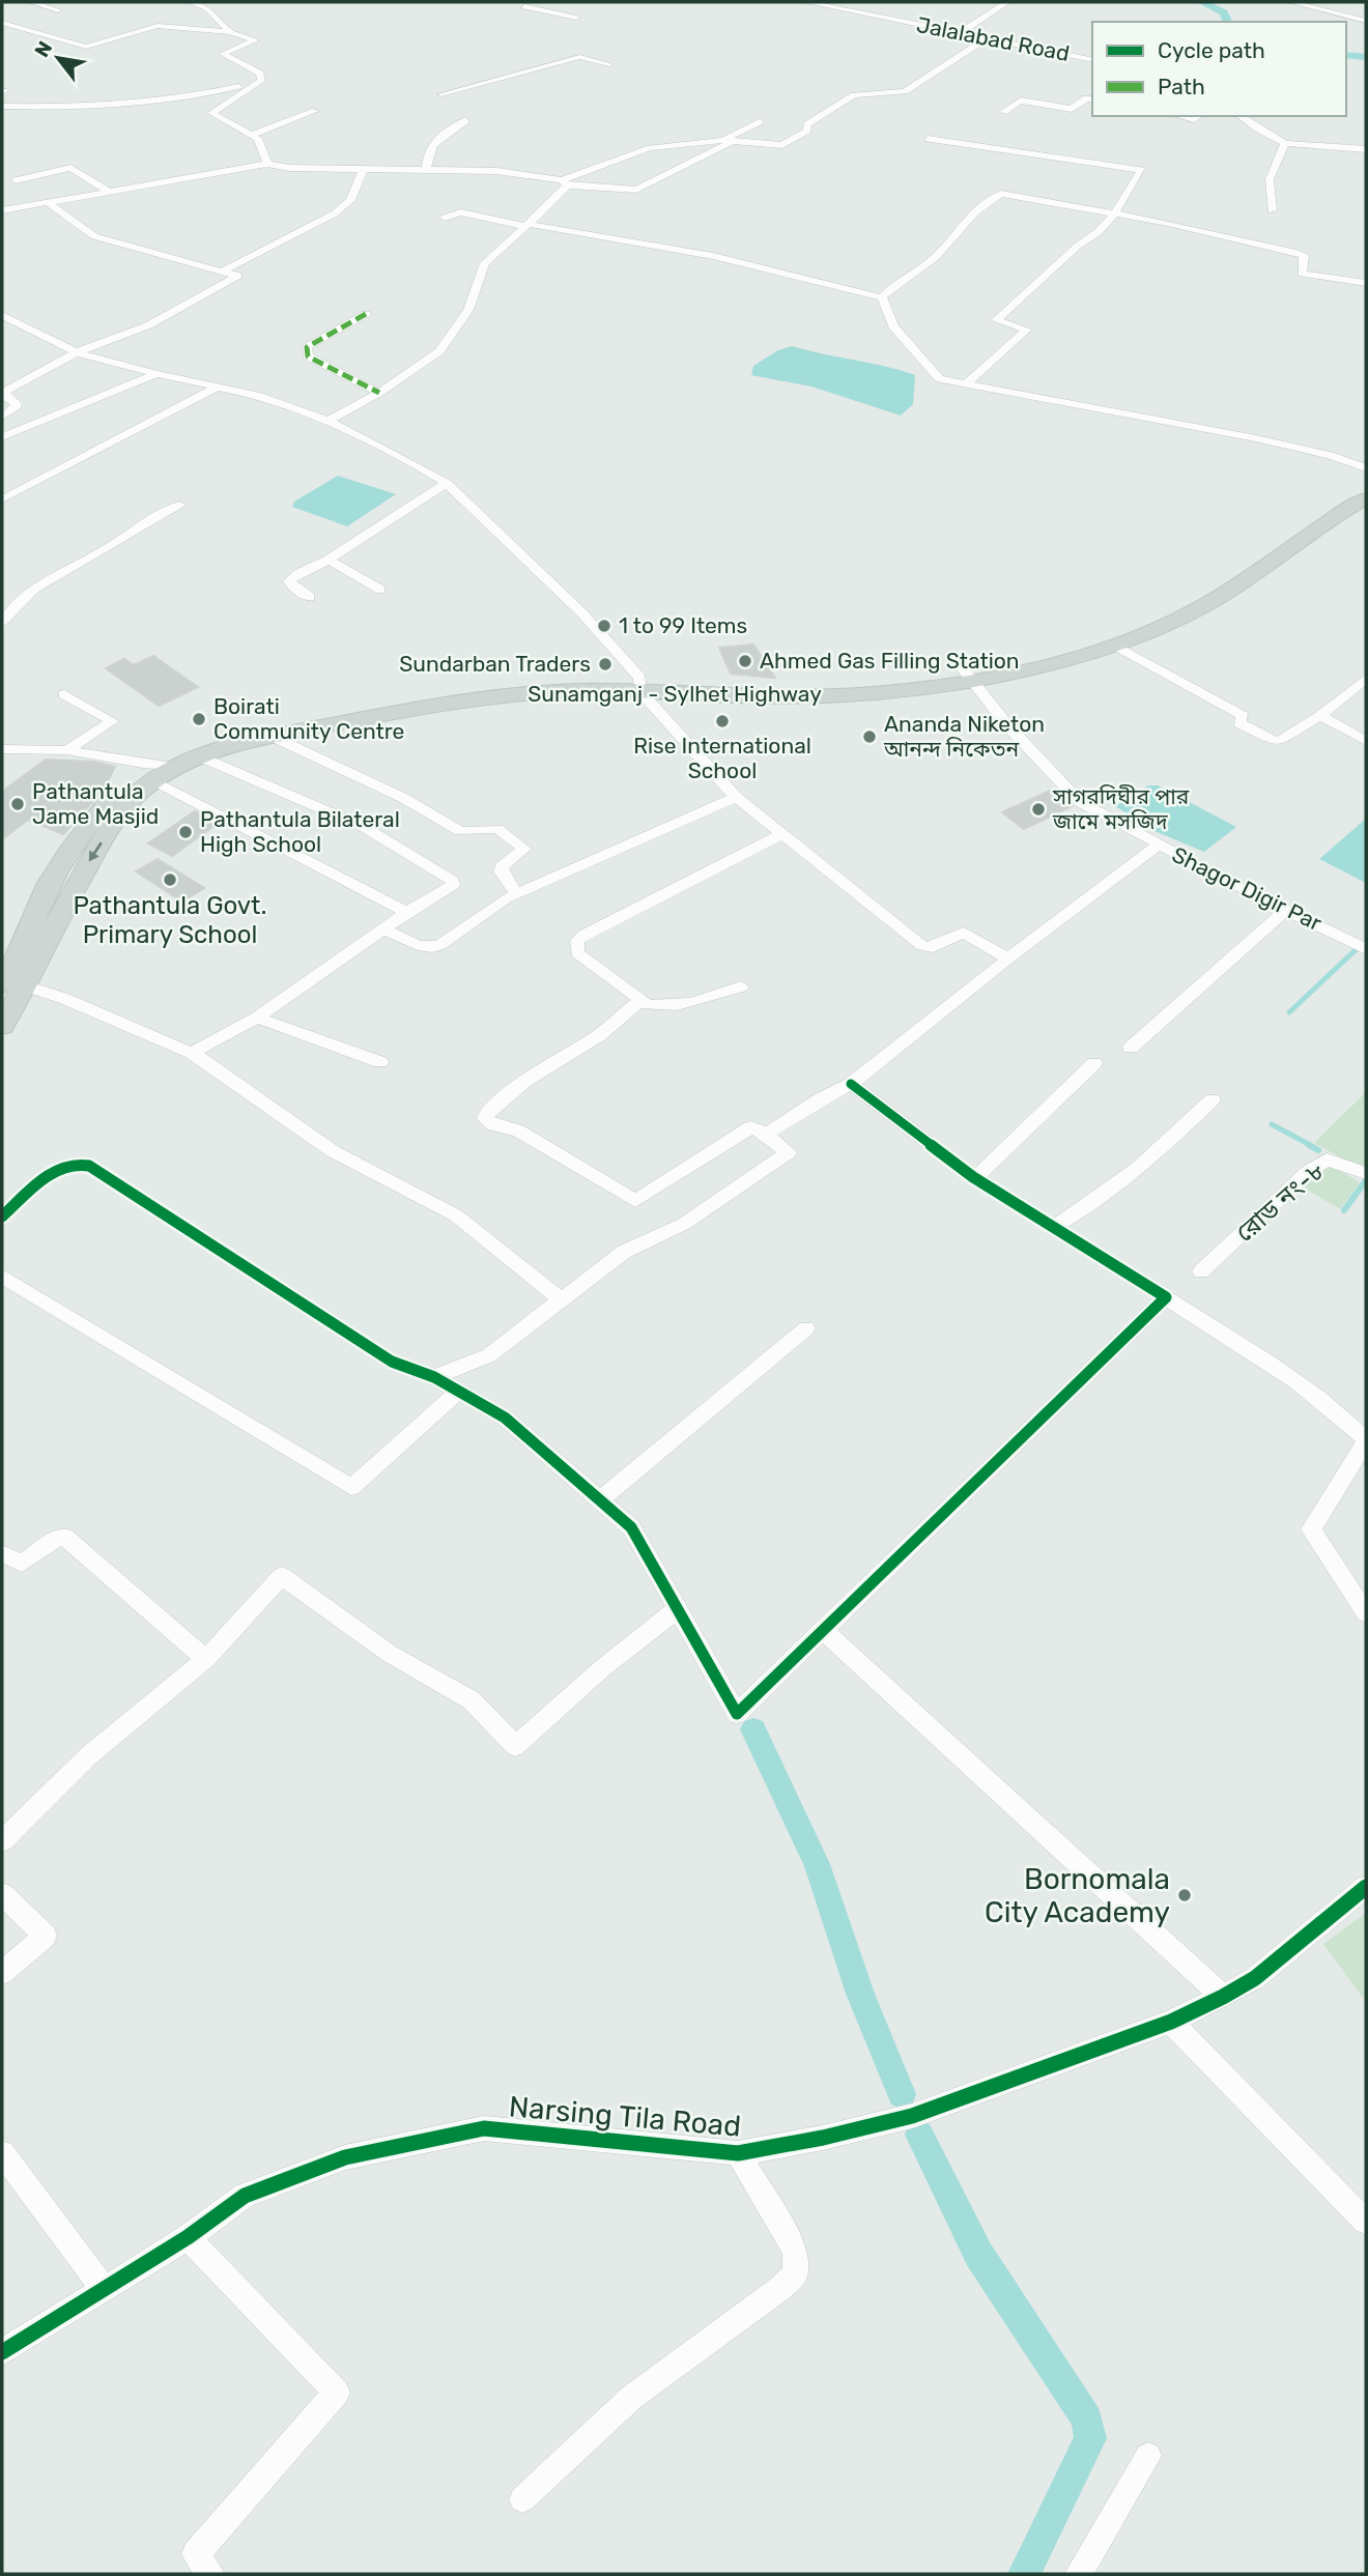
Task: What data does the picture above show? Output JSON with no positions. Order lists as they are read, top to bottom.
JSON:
{
  "streets": {
    "main road": ["Sunamganj - Sylhet Highway"],
    "street": [
      "Jalalabad Road",
      "Shagor Digir Par",
      "রোড নং-৮",
      "Narsing Tila Road"
    ]
  },
  "crossings": [
    ["Sunamganj - Sylhet Highway", "Shagor Digir Par"]
  ],
  "places": [
    "1 to 99 Items",
    "Ahmed Gas Filling Station",
    "Sundarban Traders",
    "Boirati Community Centre",
    "Rise International School",
    "Ananda Niketon আনন্দ নিকেতন",
    "Pathantula Jame Masjid",
    "সাগরদিঘীর পার জামে মসজিদ",
    "Pathantula Bilateral High School",
    "Pathantula Govt. Primary School",
    "Bornomala City Academy"
  ],
  "legend": ["Cycle path", "Path"],
  "north": "top left"
}
